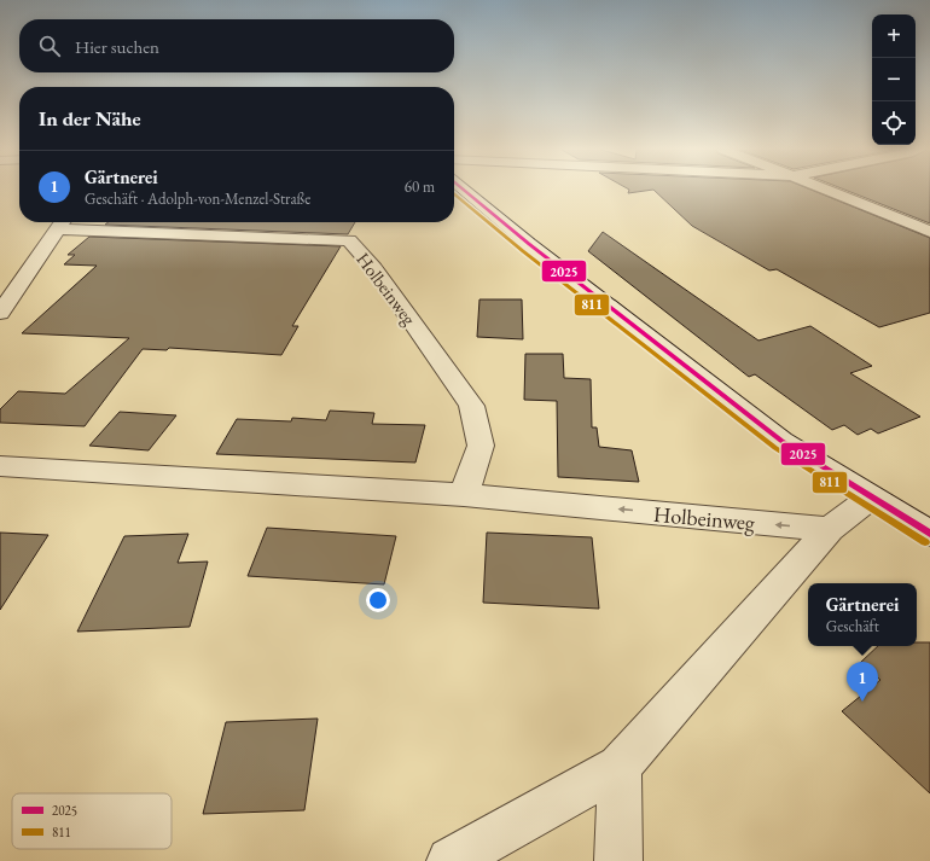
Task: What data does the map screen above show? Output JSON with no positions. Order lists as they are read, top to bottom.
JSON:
{
  "streets": {
    "street": ["Holbeinweg"]
  },
  "lines": ["transit line 2025", "transit line 811"],
  "legend": ["2025", "811"],
  "page": {
    "map_buttons": ["+", "−"],
    "search": "Hier suchen",
    "heading": "In der Nähe",
    "list": [
      {
        "mark": "1",
        "name": "Gärtnerei",
        "note": "Geschäft · Adolph-von-Menzel-Straße",
        "value": "60 m"
      }
    ],
    "popup": ["Gärtnerei", "Geschäft"],
    "pins": "1"
  }
}
